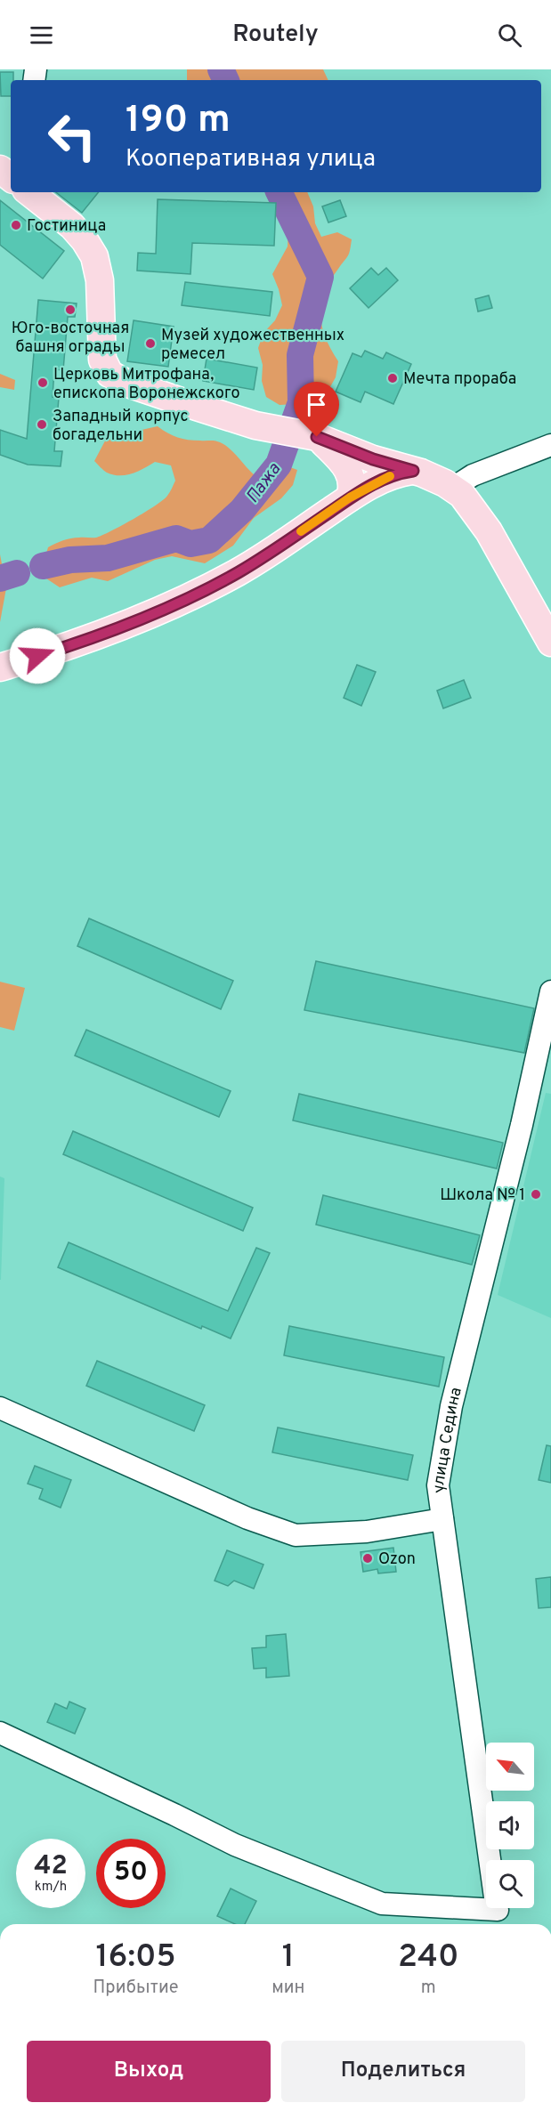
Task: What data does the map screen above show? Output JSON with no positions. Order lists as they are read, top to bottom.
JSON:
{
  "streets": {
    "street": ["улица Седина"]
  },
  "water": ["Пажа"],
  "places": [
    "Гостиница",
    "Юго-восточная башня ограды",
    "Музей художественных ремесел",
    "Мечта прораба",
    "Церковь Митрофана, епископа Воронежского",
    "Западный корпус богадельни",
    "Школа № 1",
    "Ozon"
  ],
  "north": "top left",
  "page": {
    "header": "Routely",
    "turn": ["190 m", "Кооперативная улица"],
    "speed": "42 km/h",
    "limit": "50",
    "eta": [
      "16:05",
      "Прибытие",
      "1",
      "мин",
      "240",
      "m"
    ],
    "buttons": ["Выход", "Поделиться"]
  }
}
